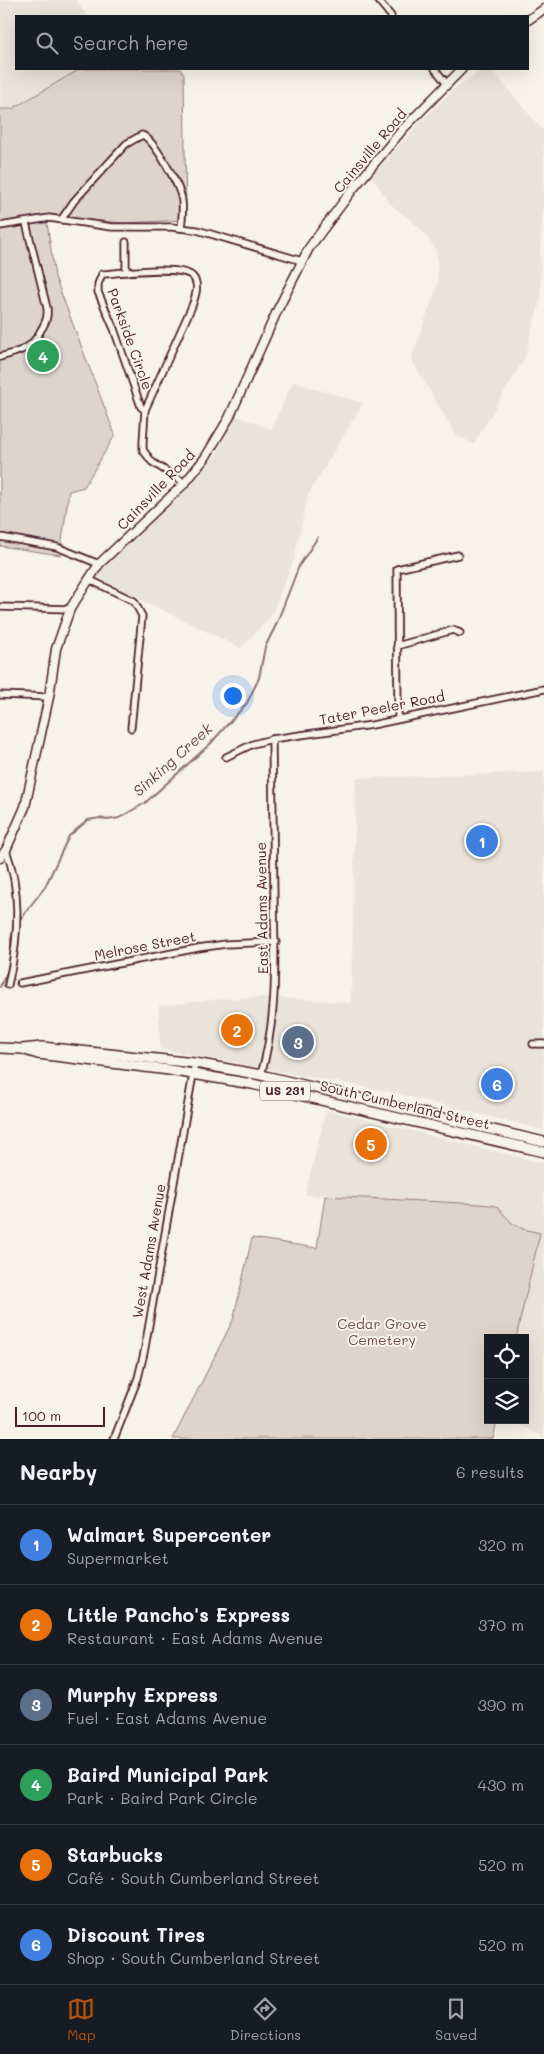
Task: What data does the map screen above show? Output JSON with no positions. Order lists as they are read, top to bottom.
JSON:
{
  "streets": {
    "main road": ["Cainsville Road", "US 231", "South Cumberland Street"],
    "street": [
      "Parkside Circle",
      "Tater Peeler Road",
      "East Adams Avenue",
      "Melrose Street",
      "West Adams Avenue"
    ]
  },
  "crossings": [
    ["Cainsville Road", "Parkside Circle"],
    ["Tater Peeler Road", "East Adams Avenue"],
    ["East Adams Avenue", "Melrose Street"],
    ["East Adams Avenue", "South Cumberland Street"],
    ["South Cumberland Street", "West Adams Avenue"]
  ],
  "water": ["Sinking Creek"],
  "parks": ["Cedar Grove Cemetery"],
  "scale_bar": "100 m",
  "page": {
    "search": "Search here",
    "pins": [
      "4",
      "1",
      "2",
      "3",
      "6",
      "5"
    ],
    "scale": "100 m",
    "heading": ["Nearby", "6 results"],
    "list": [
      {
        "mark": "1",
        "name": "Walmart Supercenter",
        "note": "Supermarket",
        "value": "320 m"
      },
      {
        "mark": "2",
        "name": "Little Pancho's Express",
        "note": "Restaurant · East Adams Avenue",
        "value": "370 m"
      },
      {
        "mark": "3",
        "name": "Murphy Express",
        "note": "Fuel · East Adams Avenue",
        "value": "390 m"
      },
      {
        "mark": "4",
        "name": "Baird Municipal Park",
        "note": "Park · Baird Park Circle",
        "value": "430 m"
      },
      {
        "mark": "5",
        "name": "Starbucks",
        "note": "Café · South Cumberland Street",
        "value": "520 m"
      },
      {
        "mark": "6",
        "name": "Discount Tires",
        "note": "Shop · South Cumberland Street",
        "value": "520 m"
      }
    ],
    "nav": ["Map", "Directions", "Saved"]
  }
}
